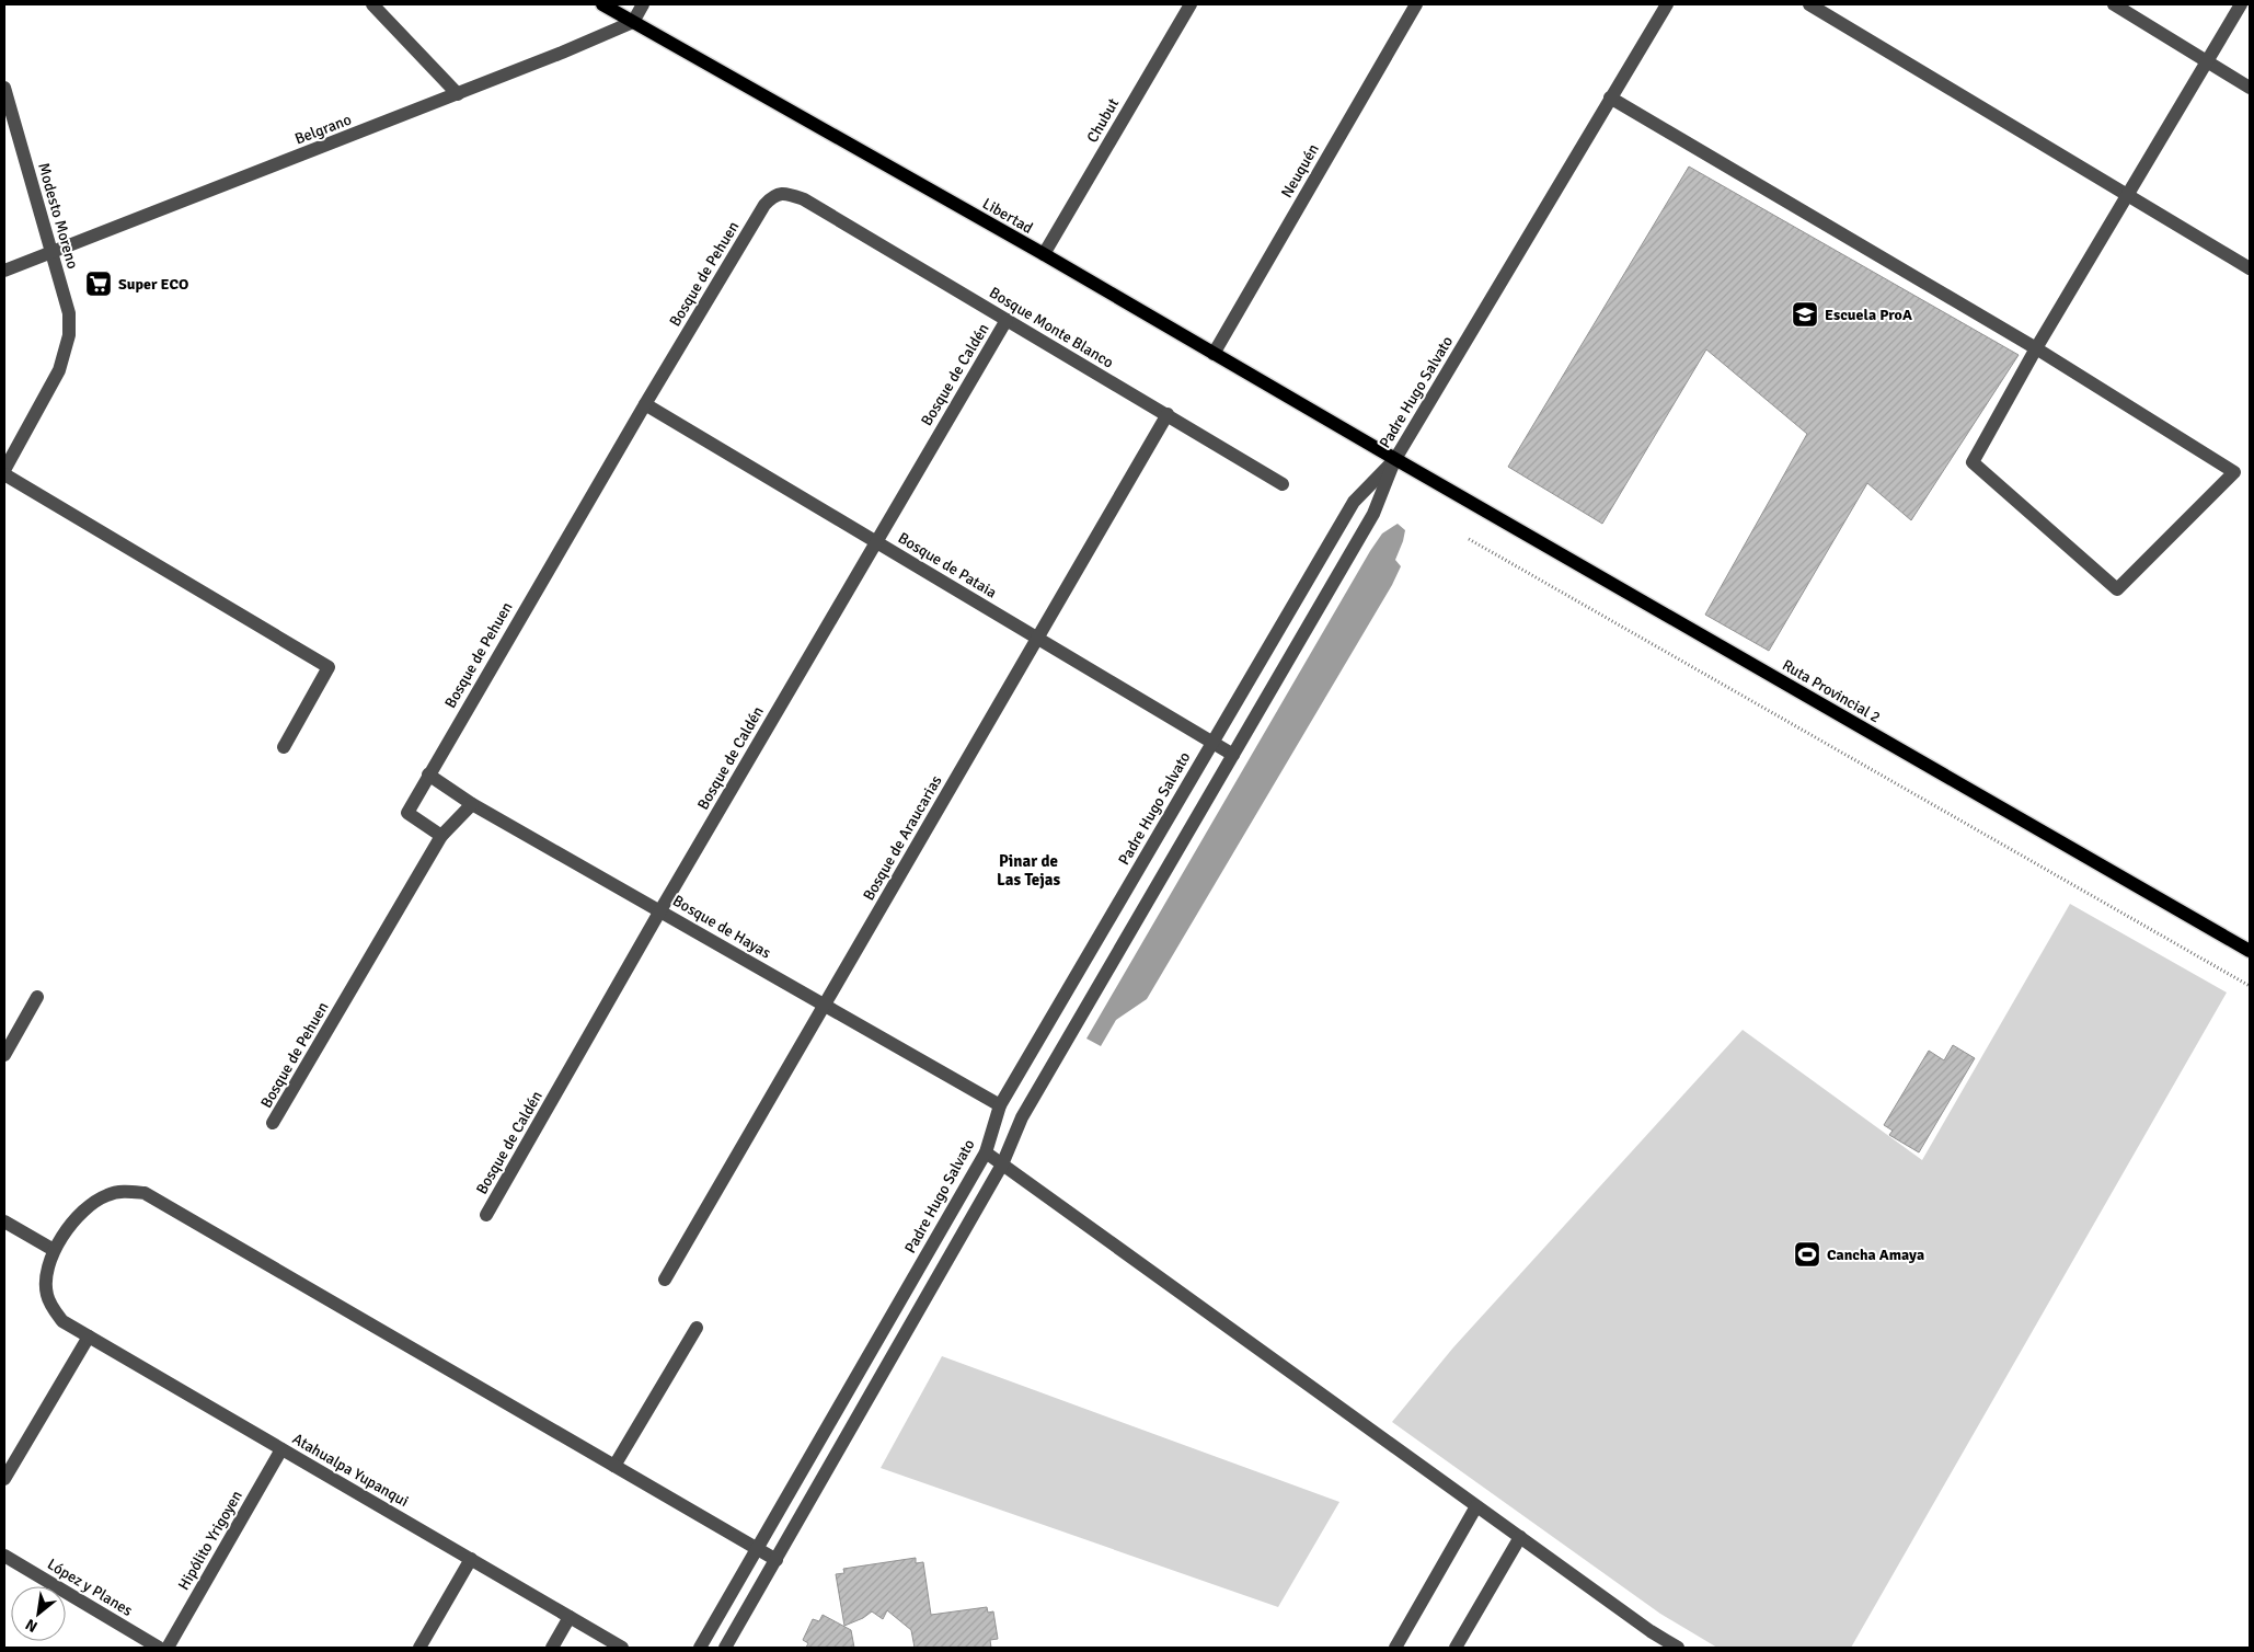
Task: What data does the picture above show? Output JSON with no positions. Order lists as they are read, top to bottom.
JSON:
{
  "streets": {
    "main road": ["Libertad", "Ruta Provincial 2"],
    "street": [
      "Chubut",
      "Belgrano",
      "Neuquén",
      "Modesto Moreno",
      "Bosque de Pehuen",
      "Bosque Monte Blanco",
      "Bosque de Caldén",
      "Padre Hugo Salvato",
      "Bosque de Pataia",
      "Bosque de Araucarias",
      "Bosque de Hayas",
      "Atahualpa Yupanqui",
      "Hipólito Yrigoyen",
      "López y Planes"
    ]
  },
  "crossings": [
    ["Chubut", "Libertad"],
    ["Belgrano", "Modesto Moreno"],
    ["Belgrano", "Libertad"],
    ["Neuquén", "Libertad"],
    ["Libertad", "Padre Hugo Salvato"],
    ["Libertad", "Ruta Provincial 2"],
    ["Bosque de Pehuen", "Bosque Monte Blanco"],
    ["Bosque de Pehuen", "Bosque de Pataia"],
    ["Bosque de Pehuen", "Bosque de Hayas"],
    ["Bosque Monte Blanco", "Bosque de Caldén"],
    ["Bosque Monte Blanco", "Bosque de Araucarias"],
    ["Bosque de Caldén", "Bosque de Pataia"],
    ["Bosque de Caldén", "Bosque de Hayas"],
    ["Padre Hugo Salvato", "Bosque de Pataia"],
    ["Padre Hugo Salvato", "Ruta Provincial 2"],
    ["Padre Hugo Salvato", "Bosque de Hayas"],
    ["Bosque de Pataia", "Bosque de Araucarias"],
    ["Bosque de Araucarias", "Bosque de Hayas"],
    ["Atahualpa Yupanqui", "Hipólito Yrigoyen"]
  ],
  "districts": ["Pinar de Las Tejas"],
  "places": {
    "supermarket": ["Super ECO"],
    "school or university": ["Escuela ProA"],
    "sports": ["Cancha Amaya"]
  },
  "north": "bottom left"
}
